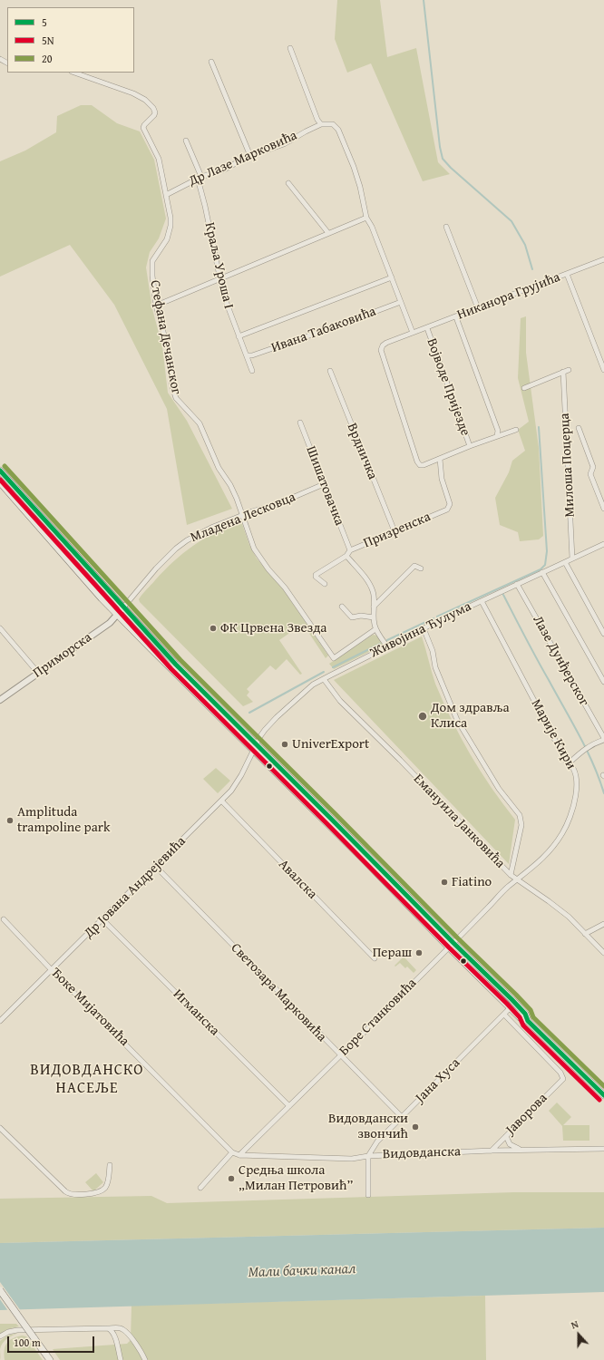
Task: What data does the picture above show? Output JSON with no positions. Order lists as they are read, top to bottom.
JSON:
{
  "streets": {
    "street": [
      "Др Лазе Марковића",
      "Краља Уроша I",
      "Никанора Грујића",
      "Ивана Табаковића",
      "Стефана Дечанског",
      "Војводе Пријезде",
      "Врдничка",
      "Милоша Поцерца",
      "Шишатовачка",
      "Младена Лесковца",
      "Призренска",
      "Живојина Ћулума",
      "Приморска",
      "Лазе Дунђерског",
      "Марије Кири",
      "Емануила Јанковића",
      "Авалска",
      "Др Јована Андрејевића",
      "Светозара Марковића",
      "Ђоке Мијатовића",
      "Игманска",
      "Боре Станковића",
      "Јана Хуса",
      "Јаворова",
      "Видовданска"
    ]
  },
  "crossings": [
    ["Др Лазе Марковића", "Краља Уроша I"],
    ["Др Лазе Марковића", "Стефана Дечанског"],
    ["Краља Уроша I", "Ивана Табаковића"],
    ["Никанора Грујића", "Војводе Пријезде"],
    ["Никанора Грујића", "Призренска"],
    ["Стефана Дечанског", "Младена Лесковца"],
    ["Врдничка", "Призренска"],
    ["Милоша Поцерца", "Живојина Ћулума"],
    ["Шишатовачка", "Младена Лесковца"],
    ["Шишатовачка", "Призренска"],
    ["Младена Лесковца", "Приморска"],
    ["Живојина Ћулума", "Лазе Дунђерског"],
    ["Живојина Ћулума", "Марије Кири"],
    ["Живојина Ћулума", "Емануила Јанковића"],
    ["Живојина Ћулума", "Др Јована Андрејевића"],
    ["Марије Кири", "Емануила Јанковића"],
    ["Марије Кири", "Боре Станковића"],
    ["Емануила Јанковића", "Боре Станковића"],
    ["Авалска", "Др Јована Андрејевића"],
    ["Др Јована Андрејевића", "Светозара Марковића"],
    ["Др Јована Андрејевића", "Ђоке Мијатовића"],
    ["Др Јована Андрејевића", "Игманска"],
    ["Светозара Марковића", "Боре Станковића"],
    ["Светозара Марковића", "Јана Хуса"],
    ["Ђоке Мијатовића", "Боре Станковића"],
    ["Ђоке Мијатовића", "Видовданска"],
    ["Игманска", "Боре Станковића"],
    ["Боре Станковића", "Видовданска"],
    ["Јана Хуса", "Јаворова"],
    ["Јана Хуса", "Видовданска"],
    ["Јаворова", "Видовданска"]
  ],
  "districts": ["ВИДОВДАНСКО НАСЕЉЕ"],
  "water": ["Мали бачки канал"],
  "places": [
    "ФК Црвена Звезда",
    "Дом здравља Клиса",
    "UniverExport",
    "Amplituda trampoline park",
    "Fiatino",
    "Пераш",
    "Видовдански звончић",
    "Средња школа „Милан Петровић”"
  ],
  "lines": ["transit line 20", "transit line 5", "transit line 5N"],
  "legend": ["5", "5N", "20"],
  "scale_bar": "100 m",
  "north": "top"
}
